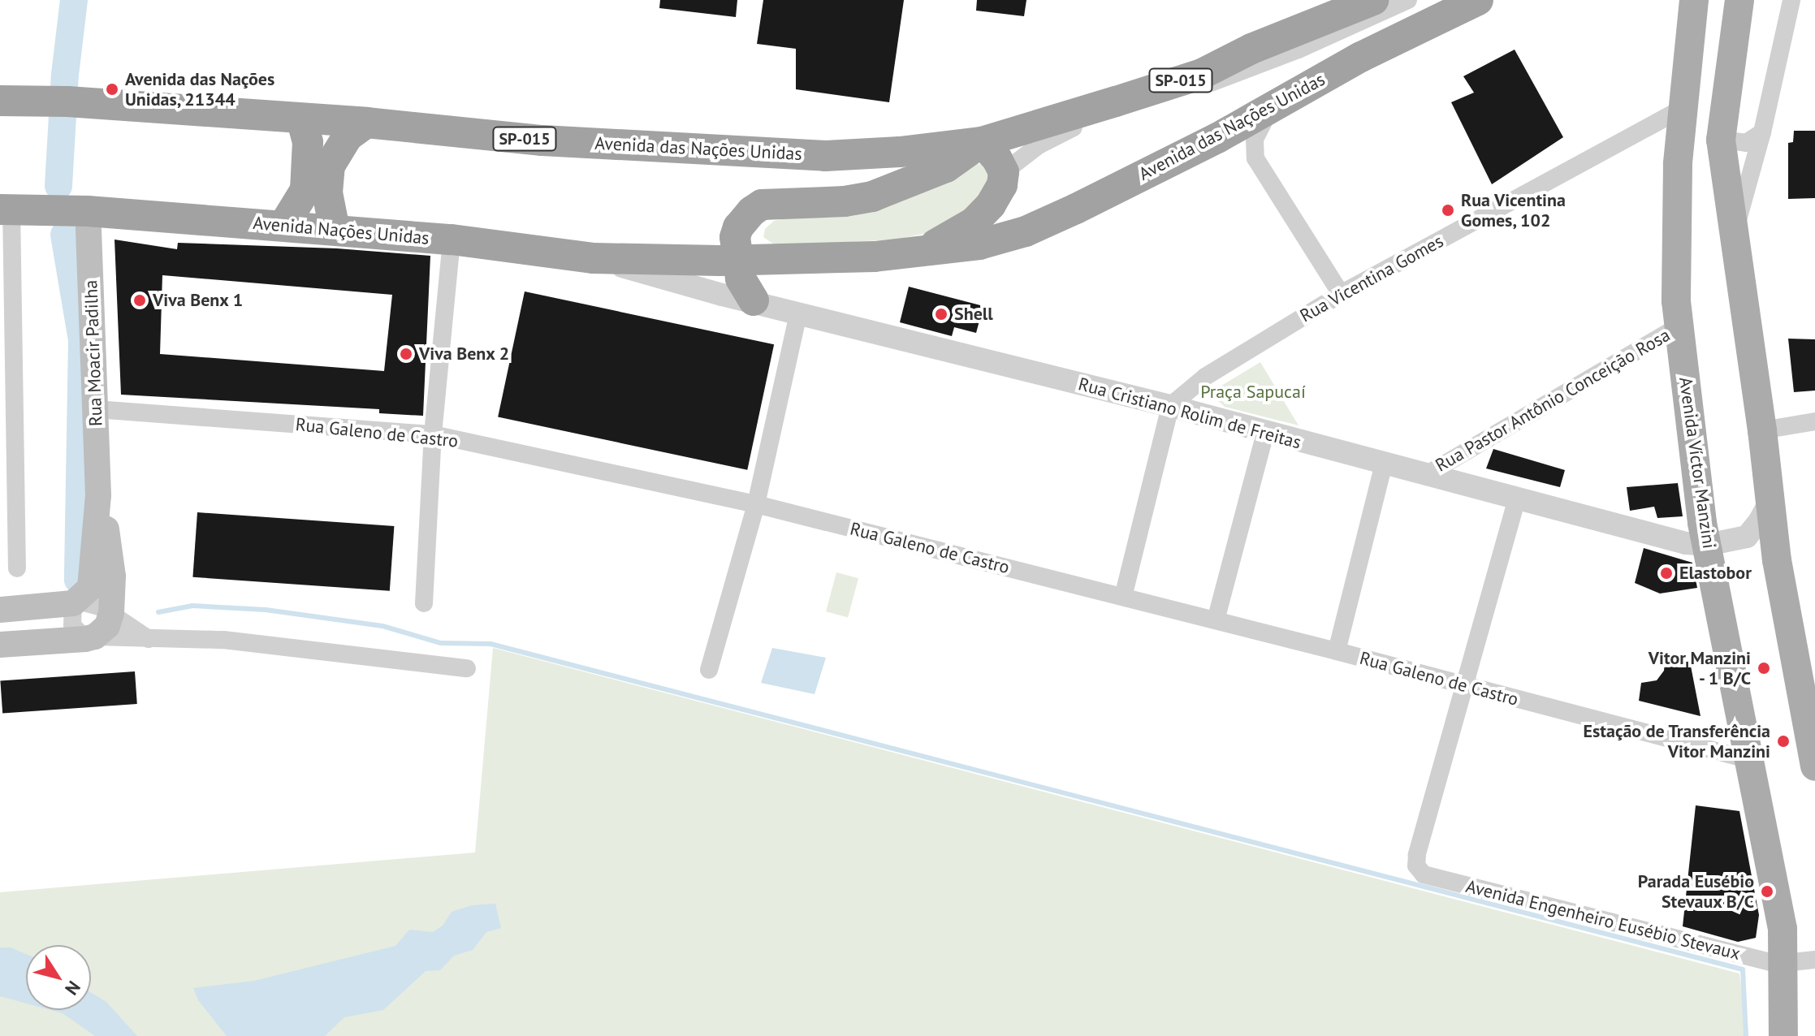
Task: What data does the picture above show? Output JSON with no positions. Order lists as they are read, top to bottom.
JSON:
{
  "streets": {
    "highway": ["SP-015", "Avenida das Nações Unidas", "Avenida Nações Unidas"],
    "main road": ["Rua Moacir Padilha", "Avenida Víctor Manzini"],
    "street": [
      "Rua Vicentina Gomes",
      "Rua Pastor Antônio Conceição Rosa",
      "Rua Cristiano Rolim de Freitas",
      "Rua Galeno de Castro",
      "Avenida Engenheiro Eusébio Stevaux"
    ]
  },
  "crossings": [
    ["Avenida das Nações Unidas", "Avenida Nações Unidas"],
    ["Avenida das Nações Unidas", "Rua Cristiano Rolim de Freitas"],
    ["Avenida Nações Unidas", "Rua Moacir Padilha"],
    ["Avenida Nações Unidas", "Rua Cristiano Rolim de Freitas"],
    ["Rua Vicentina Gomes", "Rua Cristiano Rolim de Freitas"],
    ["Rua Vicentina Gomes", "Avenida Víctor Manzini"],
    ["Rua Moacir Padilha", "Rua Galeno de Castro"],
    ["Rua Pastor Antônio Conceição Rosa", "Rua Cristiano Rolim de Freitas"],
    ["Rua Pastor Antônio Conceição Rosa", "Avenida Víctor Manzini"],
    ["Rua Cristiano Rolim de Freitas", "Avenida Víctor Manzini"],
    ["Rua Galeno de Castro", "Avenida Víctor Manzini"],
    ["Rua Galeno de Castro", "Avenida Engenheiro Eusébio Stevaux"],
    ["Avenida Víctor Manzini", "Avenida Engenheiro Eusébio Stevaux"]
  ],
  "parks": ["Praça Sapucaí"],
  "places": [
    "Avenida das Nações Unidas, 21344",
    "Rua Vicentina Gomes, 102",
    "Viva Benx 1",
    "Shell",
    "Viva Benx 2",
    "Elastobor",
    "Vitor Manzini - 1 B/C",
    "Estação de Transferência Vitor Manzini",
    "Parada Eusébio Stevaux B/C"
  ],
  "north": "bottom right"
}
